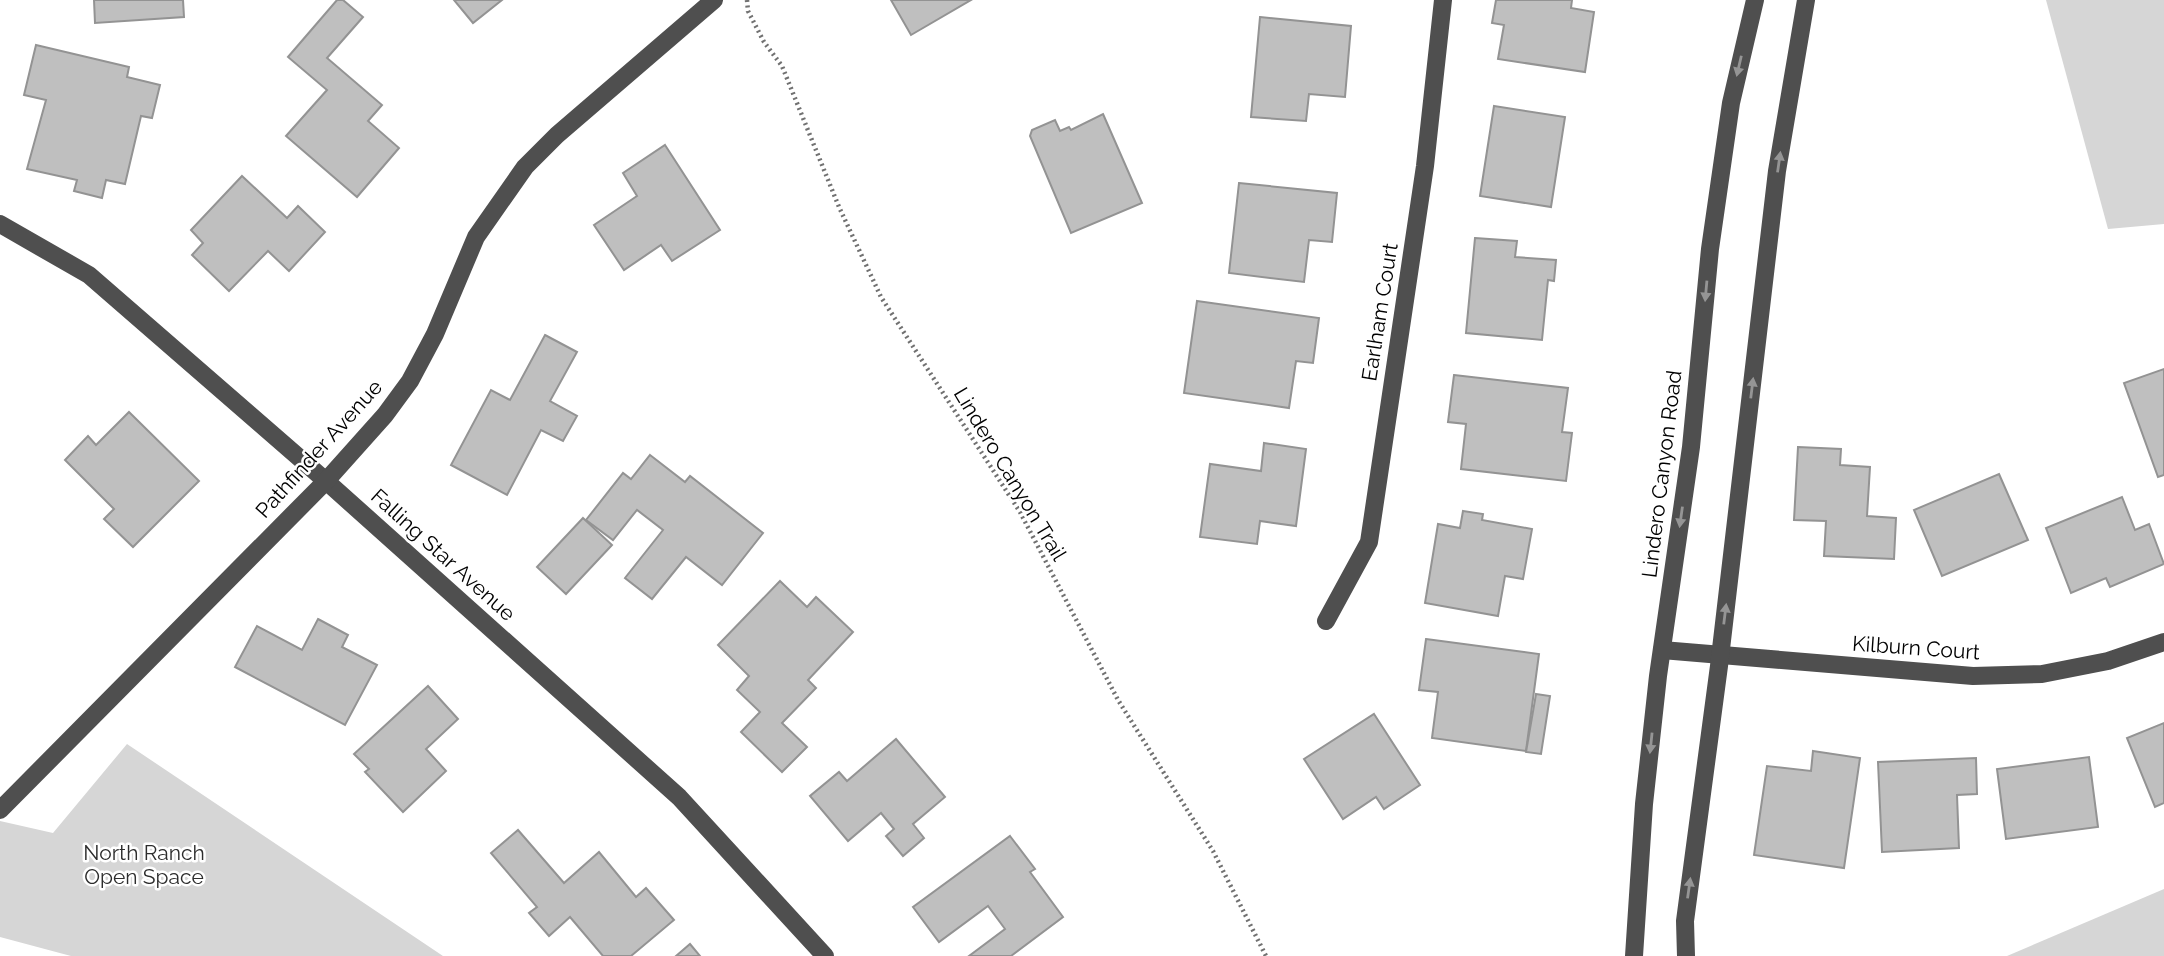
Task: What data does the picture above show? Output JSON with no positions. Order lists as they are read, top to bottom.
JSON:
{
  "streets": {
    "street": [
      "Earlham Court",
      "Pathfinder Avenue",
      "Lindero Canyon Road",
      "Falling Star Avenue",
      "Kilburn Court"
    ],
    "path": ["Lindero Canyon Trail"]
  },
  "crossings": [
    ["Pathfinder Avenue", "Falling Star Avenue"],
    ["Lindero Canyon Road", "Kilburn Court"]
  ],
  "parks": ["North Ranch Open Space"]
}
